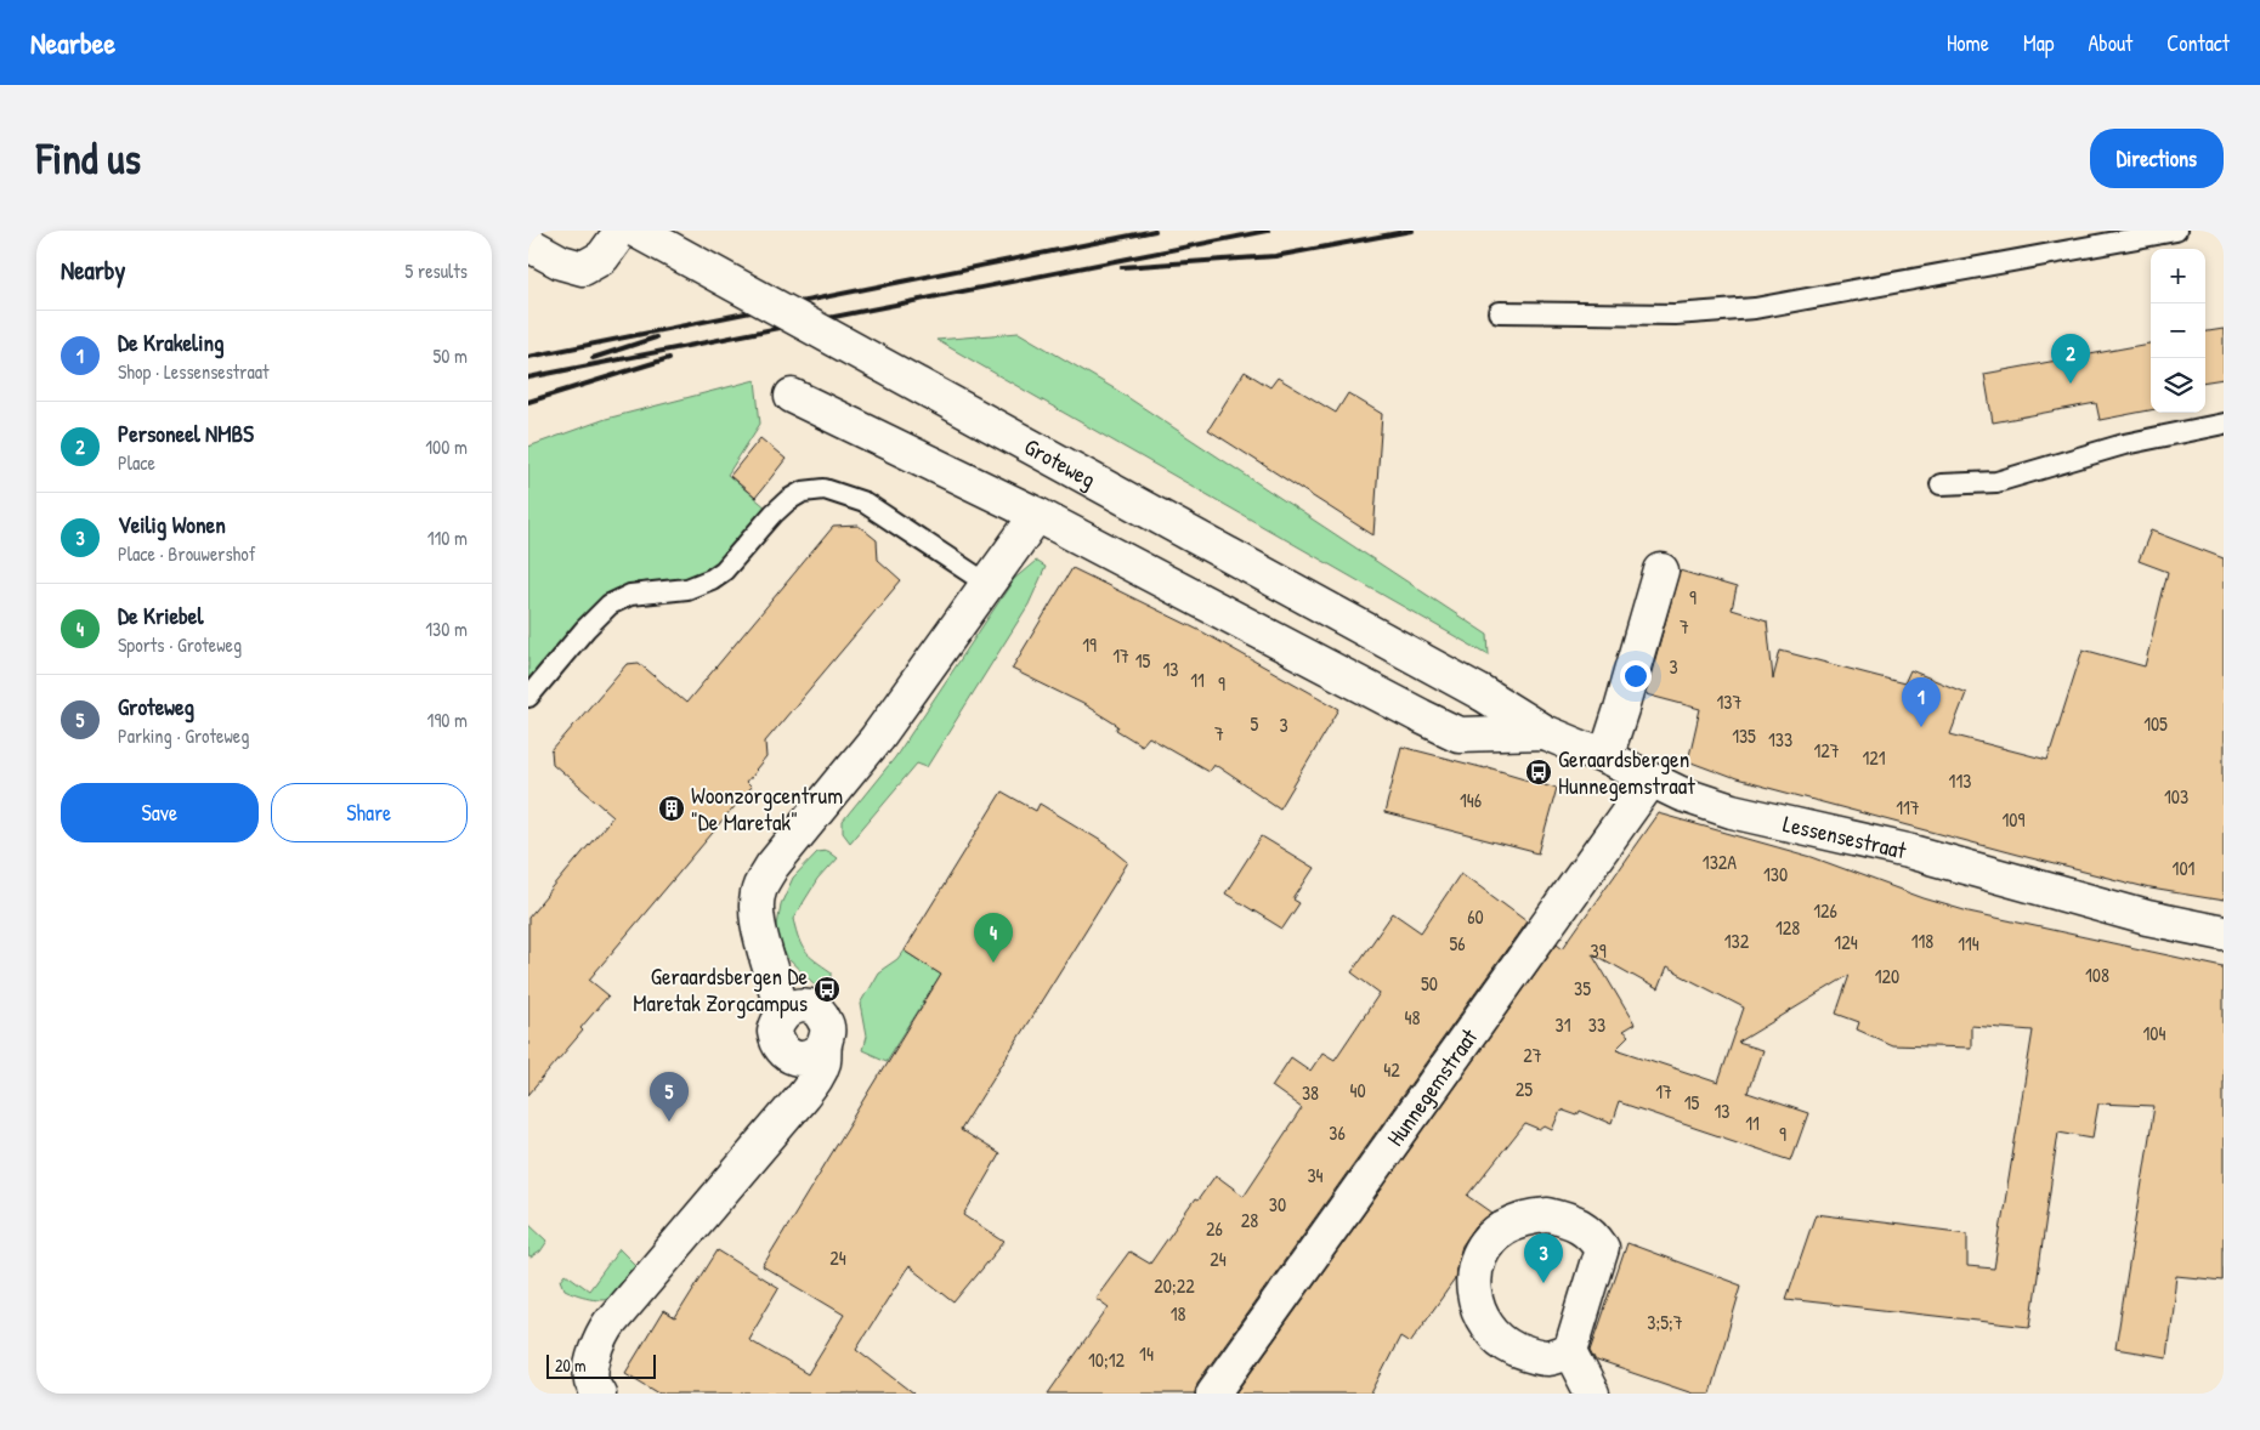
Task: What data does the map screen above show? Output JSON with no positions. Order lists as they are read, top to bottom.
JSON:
{
  "streets": {
    "street": ["Groteweg", "Lessensestraat", "Hunnegemstraat"]
  },
  "crossings": [
    ["Groteweg", "Lessensestraat"],
    ["Lessensestraat", "Hunnegemstraat"]
  ],
  "places": {
    "bus stop": ["Geraardsbergen Hunnegemstraat", "Geraardsbergen De Maretak Zorgcampus"],
    "building": ["Woonzorgcentrum \"De Maretak\""]
  },
  "house_numbers": [
    "9",
    "7",
    "19",
    "17",
    "15",
    "3",
    "13",
    "11",
    "9",
    "137",
    "5",
    "105",
    "3",
    "7",
    "135",
    "133",
    "127",
    "121",
    "113",
    "103",
    "146",
    "117",
    "109",
    "132A",
    "101",
    "130",
    "126",
    "60",
    "128",
    "132",
    "118",
    "124",
    "56",
    "114",
    "39",
    "108",
    "120",
    "50",
    "35",
    "48",
    "31",
    "33",
    "104",
    "27",
    "42",
    "25",
    "40",
    "17",
    "38",
    "15",
    "13",
    "11",
    "36",
    "9",
    "34",
    "30",
    "28",
    "26",
    "24",
    "24",
    "20;22",
    "18",
    "3;5;7",
    "14",
    "10;12"
  ],
  "scale_bar": "20 m",
  "page": {
    "header": "Nearbee",
    "nav": [
      "Home",
      "Map",
      "About",
      "Contact"
    ],
    "buttons": [
      "Directions",
      ["Save", "Share"]
    ],
    "title": "Find us",
    "heading": ["Nearby", "5 results"],
    "map_buttons": ["+", "−"],
    "list": [
      {
        "mark": "1",
        "name": "De Krakeling",
        "note": "Shop · Lessensestraat",
        "value": "50 m"
      },
      {
        "mark": "2",
        "name": "Personeel NMBS",
        "note": "Place",
        "value": "100 m"
      },
      {
        "mark": "3",
        "name": "Veilig Wonen",
        "note": "Place · Brouwershof",
        "value": "110 m"
      },
      {
        "mark": "4",
        "name": "De Kriebel",
        "note": "Sports · Groteweg",
        "value": "130 m"
      },
      {
        "mark": "5",
        "name": "Groteweg",
        "note": "Parking · Groteweg",
        "value": "190 m"
      }
    ],
    "pins": [
      "2",
      "1",
      "4",
      "5",
      "3"
    ],
    "scale": "20 m"
  }
}
